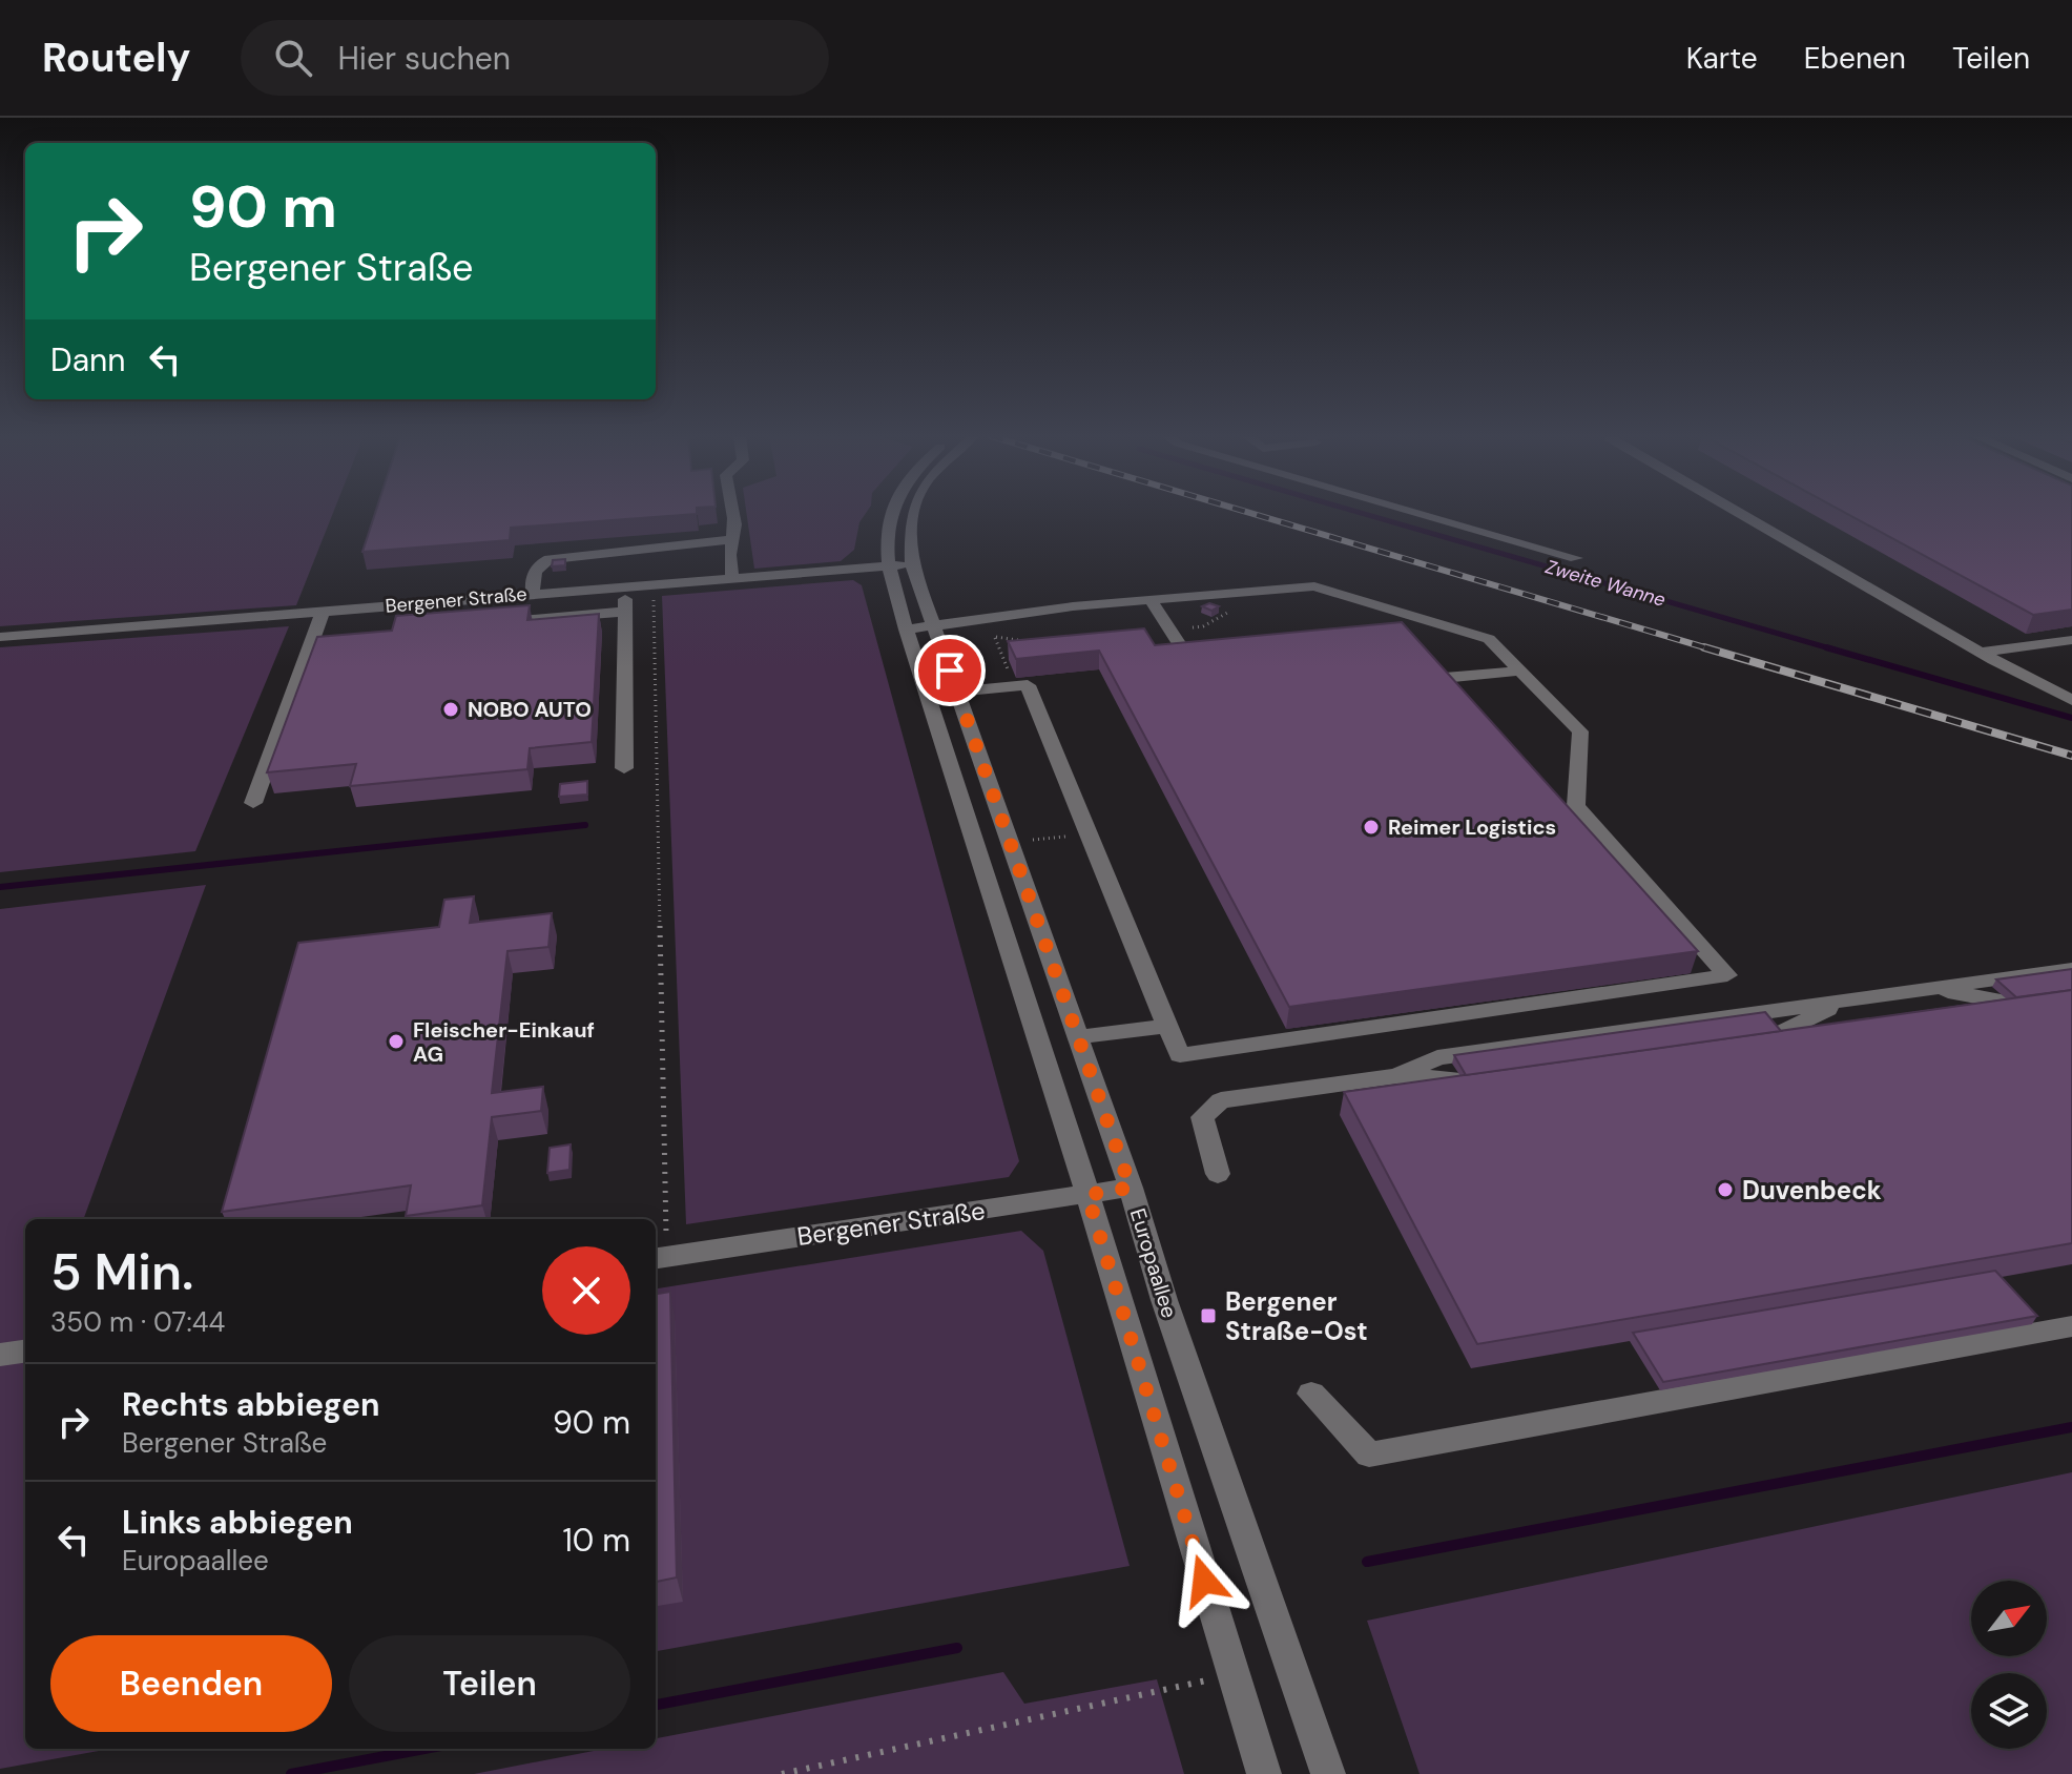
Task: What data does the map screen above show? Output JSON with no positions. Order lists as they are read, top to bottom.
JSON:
{
  "streets": {
    "street": ["Bergener Straße", "Europaallee"]
  },
  "crossings": [
    ["Bergener Straße", "Europaallee"]
  ],
  "water": ["Zweite Wanne"],
  "places": {
    "other": [
      "NOBO AUTO",
      "Reimer Logistics",
      "Fleischer-Einkauf AG",
      "Duvenbeck"
    ],
    "transit": ["Bergener Straße-Ost"]
  },
  "north": "top right",
  "page": {
    "header": "Routely",
    "search": "Hier suchen",
    "nav": ["Karte", "Ebenen", "Teilen"],
    "turn": ["90 m", "Bergener Straße"],
    "then": "Dann",
    "heading": ["5 Min.", "350 m · 07:44"],
    "list": [
      {
        "name": "Rechts abbiegen",
        "note": "Bergener Straße",
        "value": "90 m"
      },
      {
        "name": "Links abbiegen",
        "note": "Europaallee",
        "value": "10 m"
      }
    ],
    "buttons": ["Beenden", "Teilen"]
  }
}
